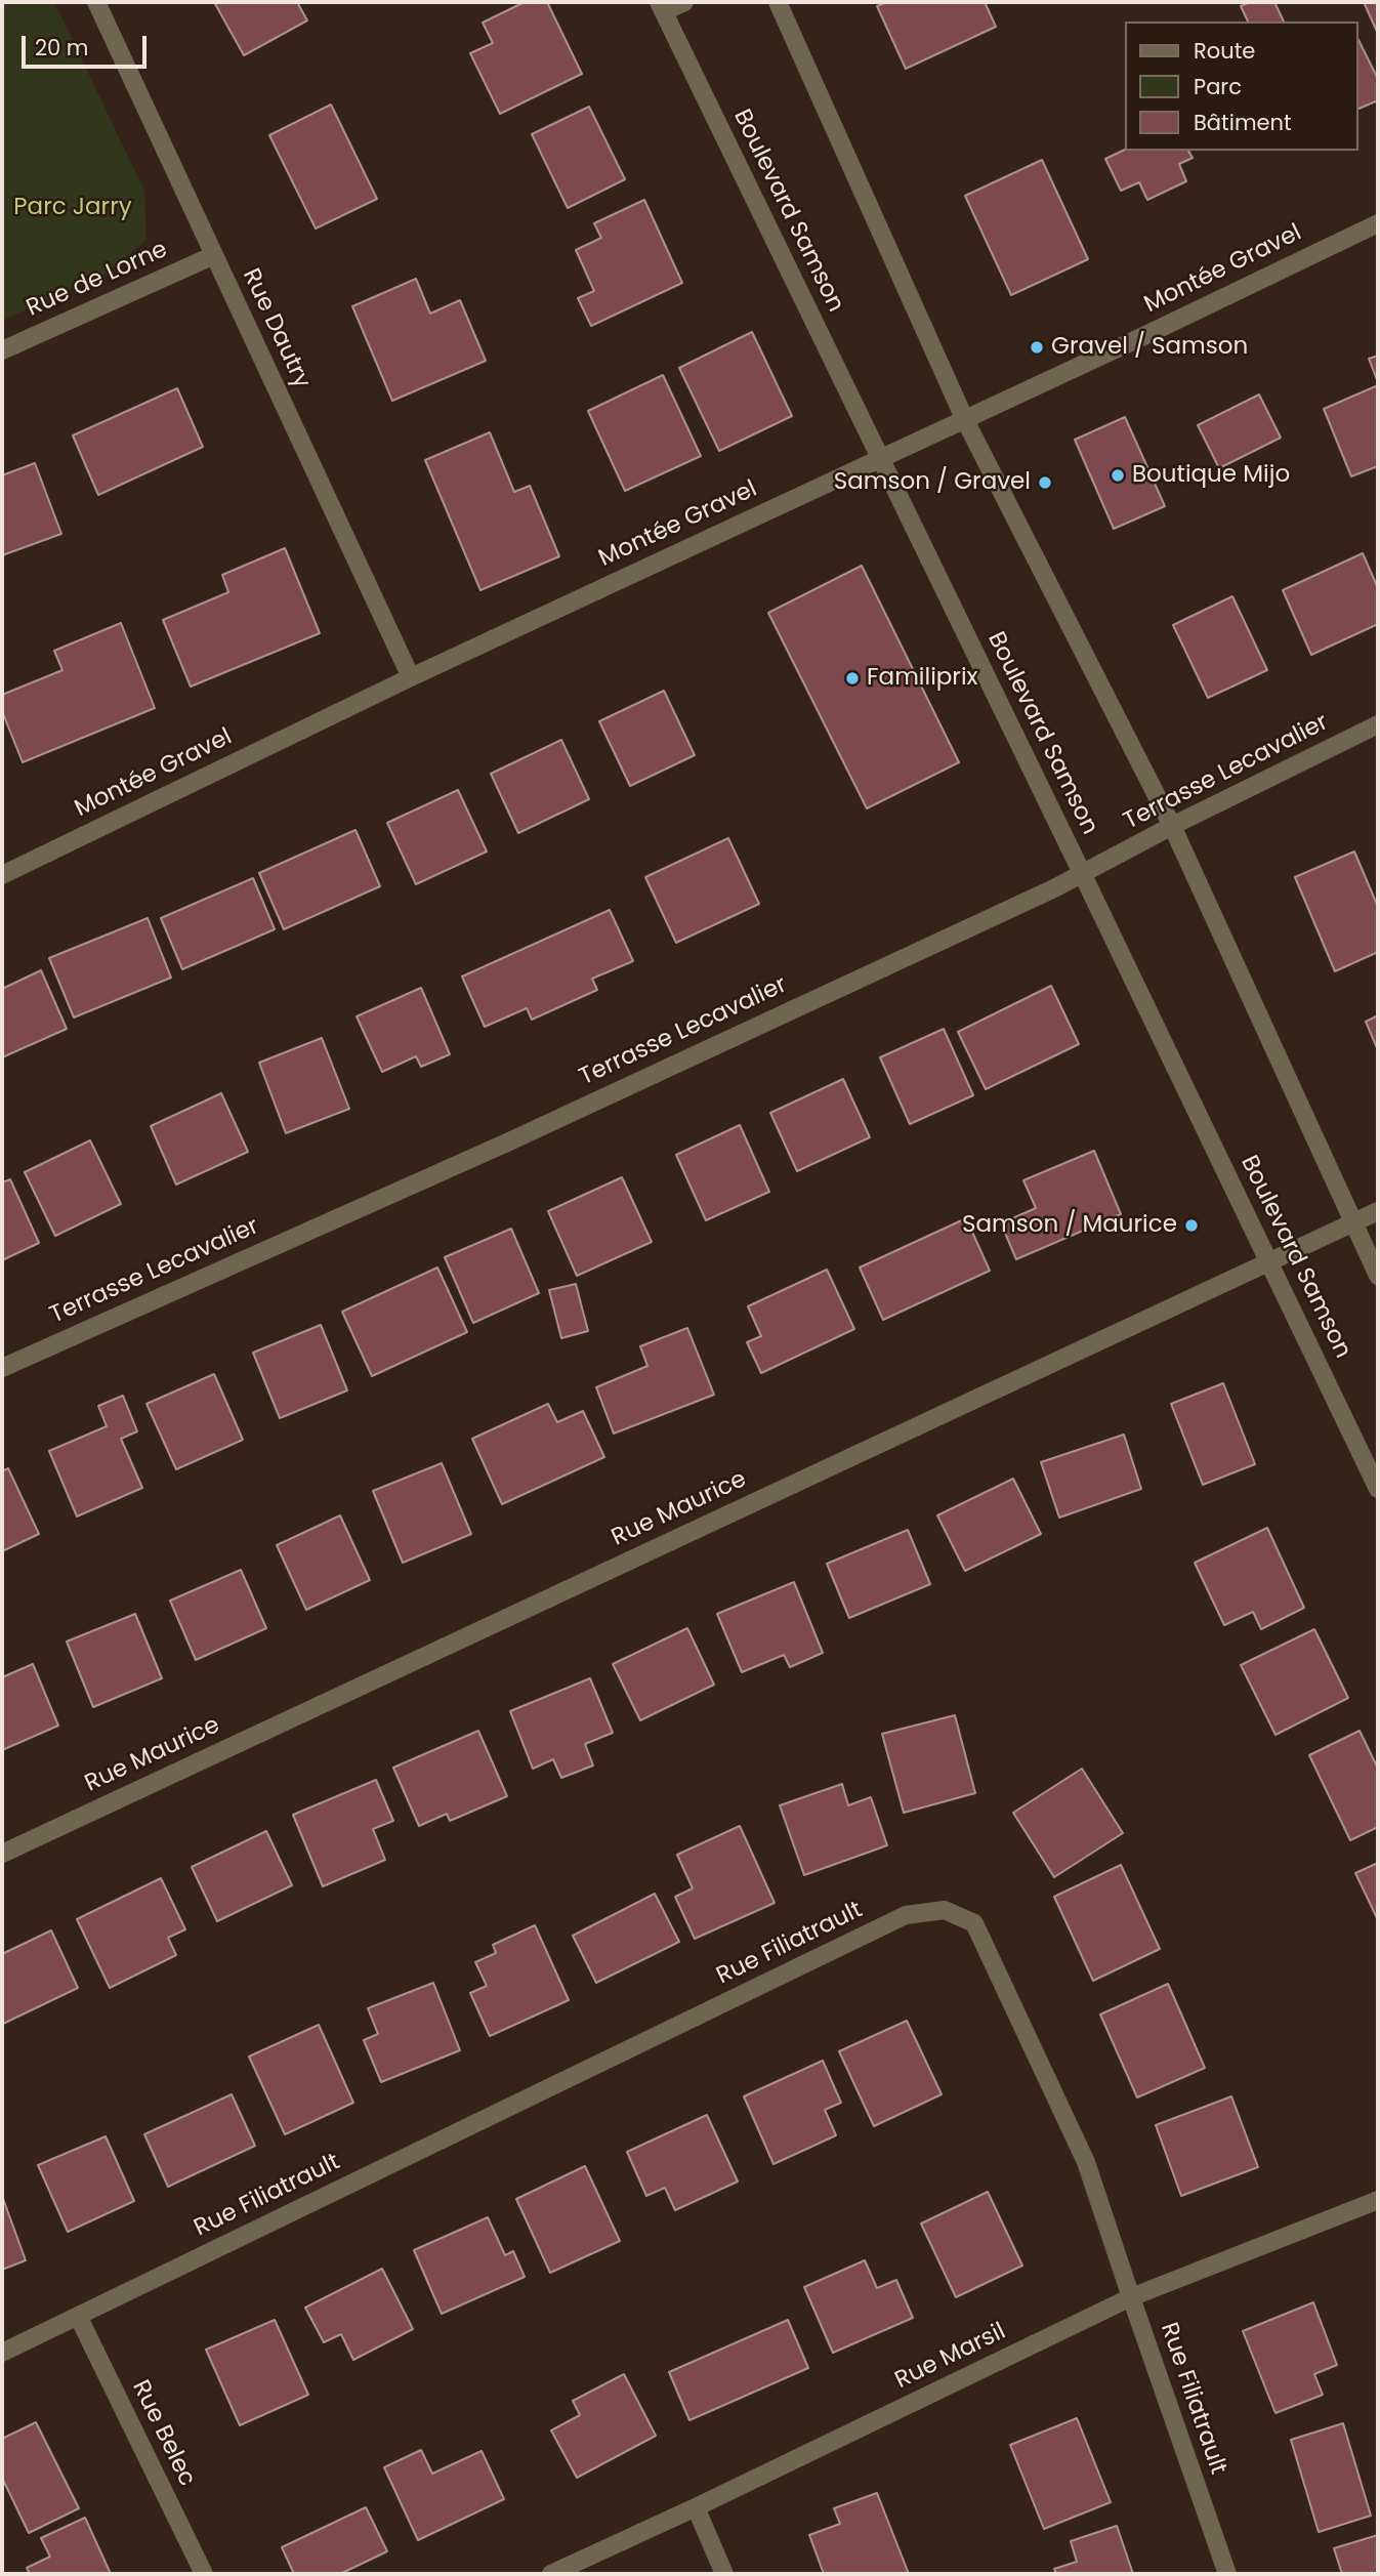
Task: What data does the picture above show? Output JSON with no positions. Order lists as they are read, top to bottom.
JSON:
{
  "streets": {
    "street": [
      "Boulevard Samson",
      "Montée Gravel",
      "Rue de Lorne",
      "Rue Dautry",
      "Terrasse Lecavalier",
      "Rue Maurice",
      "Rue Filiatrault",
      "Rue Marsil",
      "Rue Belec"
    ]
  },
  "crossings": [
    ["Boulevard Samson", "Montée Gravel"],
    ["Boulevard Samson", "Terrasse Lecavalier"],
    ["Boulevard Samson", "Rue Maurice"],
    ["Montée Gravel", "Rue Dautry"],
    ["Rue de Lorne", "Rue Dautry"],
    ["Rue Filiatrault", "Rue Marsil"],
    ["Rue Filiatrault", "Rue Belec"]
  ],
  "parks": ["Parc Jarry"],
  "places": [
    "Gravel / Samson",
    "Boutique Mijo",
    "Samson / Gravel",
    "Familiprix",
    "Samson / Maurice"
  ],
  "legend": ["Route", "Parc", "Bâtiment"],
  "scale_bar": "20 m"
}
